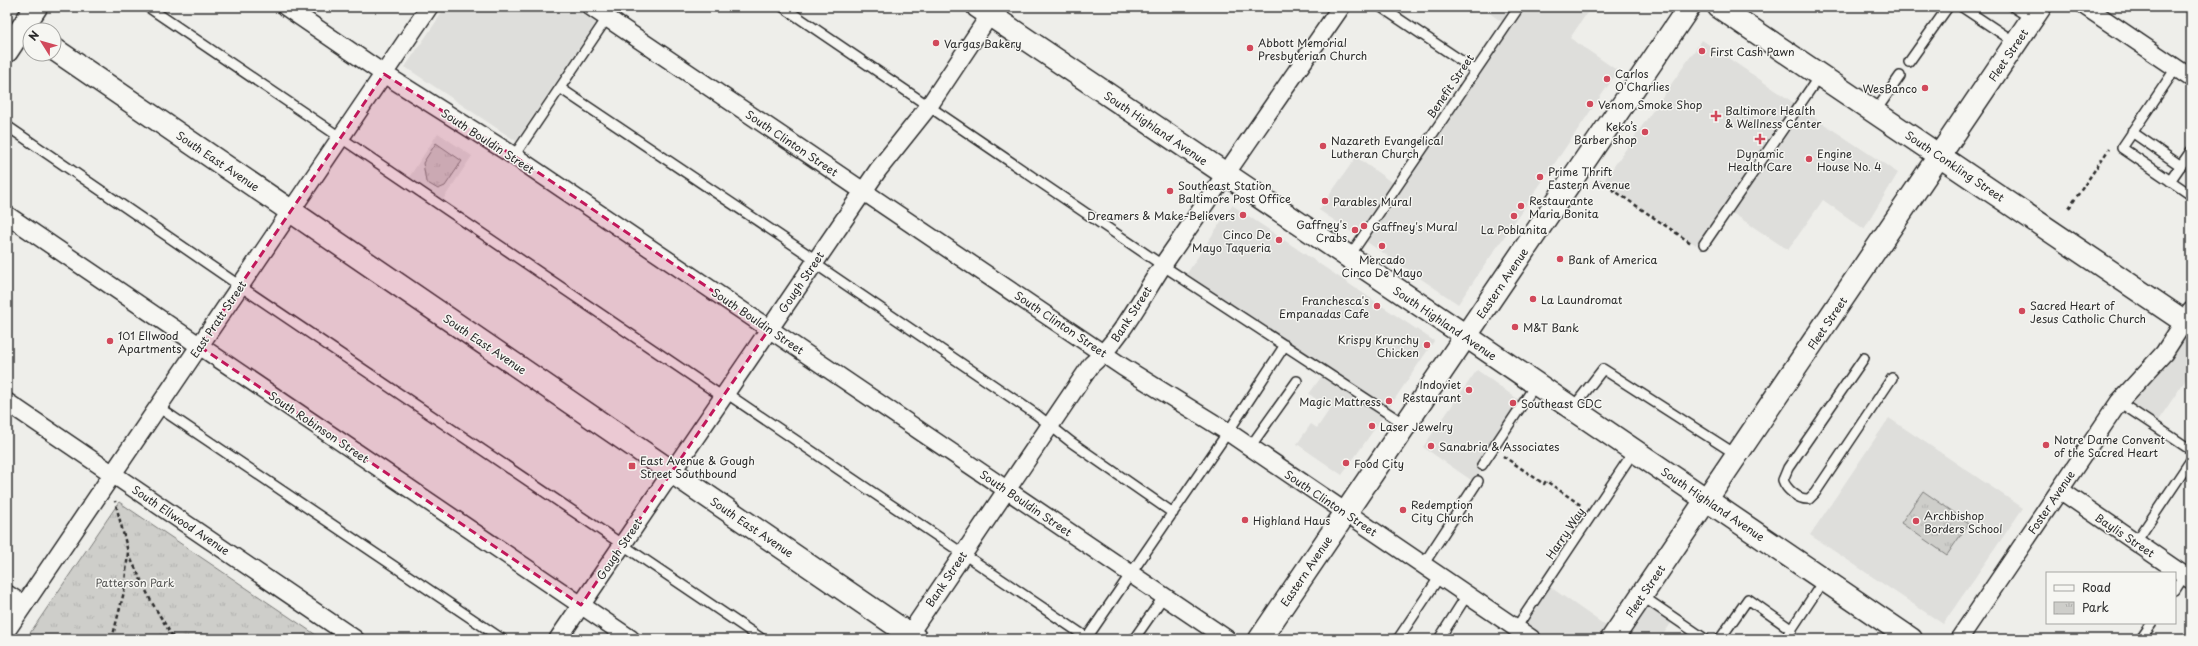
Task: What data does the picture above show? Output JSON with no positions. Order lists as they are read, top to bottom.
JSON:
{
  "streets": {
    "street": [
      "Fleet Street",
      "South Highland Avenue",
      "South Bouldin Street",
      "South Clinton Street",
      "South East Avenue",
      "South Conkling Street",
      "Gough Street",
      "Eastern Avenue",
      "Bank Street",
      "East Pratt Street",
      "South Robinson Street",
      "Foster Avenue",
      "South Ellwood Avenue",
      "Baylis Street"
    ],
    "lane": ["Benefit Street", "Harry Way"]
  },
  "crossings": [
    ["Fleet Street", "South Highland Avenue"],
    ["Fleet Street", "South Conkling Street"],
    ["Benefit Street", "South Highland Avenue"],
    ["South Highland Avenue", "Gough Street"],
    ["South Highland Avenue", "Eastern Avenue"],
    ["South Highland Avenue", "Bank Street"],
    ["South Highland Avenue", "Harry Way"],
    ["South Bouldin Street", "Gough Street"],
    ["South Bouldin Street", "Bank Street"],
    ["South Bouldin Street", "East Pratt Street"],
    ["South Clinton Street", "Gough Street"],
    ["South Clinton Street", "Eastern Avenue"],
    ["South Clinton Street", "Bank Street"],
    ["South Clinton Street", "Harry Way"],
    ["South East Avenue", "Gough Street"],
    ["South East Avenue", "Bank Street"],
    ["South East Avenue", "East Pratt Street"],
    ["South Conkling Street", "Foster Avenue"],
    ["Gough Street", "South Robinson Street"],
    ["East Pratt Street", "South Robinson Street"],
    ["East Pratt Street", "South Ellwood Avenue"],
    ["Foster Avenue", "Baylis Street"]
  ],
  "parks": ["Patterson Park"],
  "places": {
    "other": [
      "Vargas Bakery",
      "Abbott Memorial Presbyterian Church",
      "First Cash Pawn",
      "Carlos O'Charlies",
      "WesBanco",
      "Venom Smoke Shop",
      "Keko’s Barber shop",
      "Nazareth Evangelical Lutheran Church",
      "Engine House No. 4",
      "Prime Thrift Eastern Avenue",
      "Southeast Station Baltimore Post Office",
      "Parables Mural",
      "Restaurante Maria Bonita",
      "Dreamers & Make-Believers",
      "La Poblanita",
      "Gaffney's Mural",
      "Gaffney's Crabs",
      "Cinco De Mayo Taqueria",
      "Mercado Cinco De Mayo",
      "Bank of America",
      "La Laundromat",
      "Franchesca's Empanadas Cafe",
      "Sacred Heart of Jesus Catholic Church",
      "M&T Bank",
      "101 Ellwood Apartments",
      "Krispy Krunchy Chicken",
      "Indoviet Restaurant",
      "Magic Mattress",
      "Southeast CDC",
      "Laser Jewelry",
      "Notre Dame Convent of the Sacred Heart",
      "Sanabria & Associates",
      "Food City",
      "Redemption City Church",
      "Highland Haus",
      "Archbishop Borders School"
    ],
    "health": ["Baltimore Health & Wellness Center", "Dynamic Health Care"],
    "transit": ["East Avenue & Gough Street Southbound"]
  },
  "legend": ["Road", "Park"],
  "north": "top left"
}
